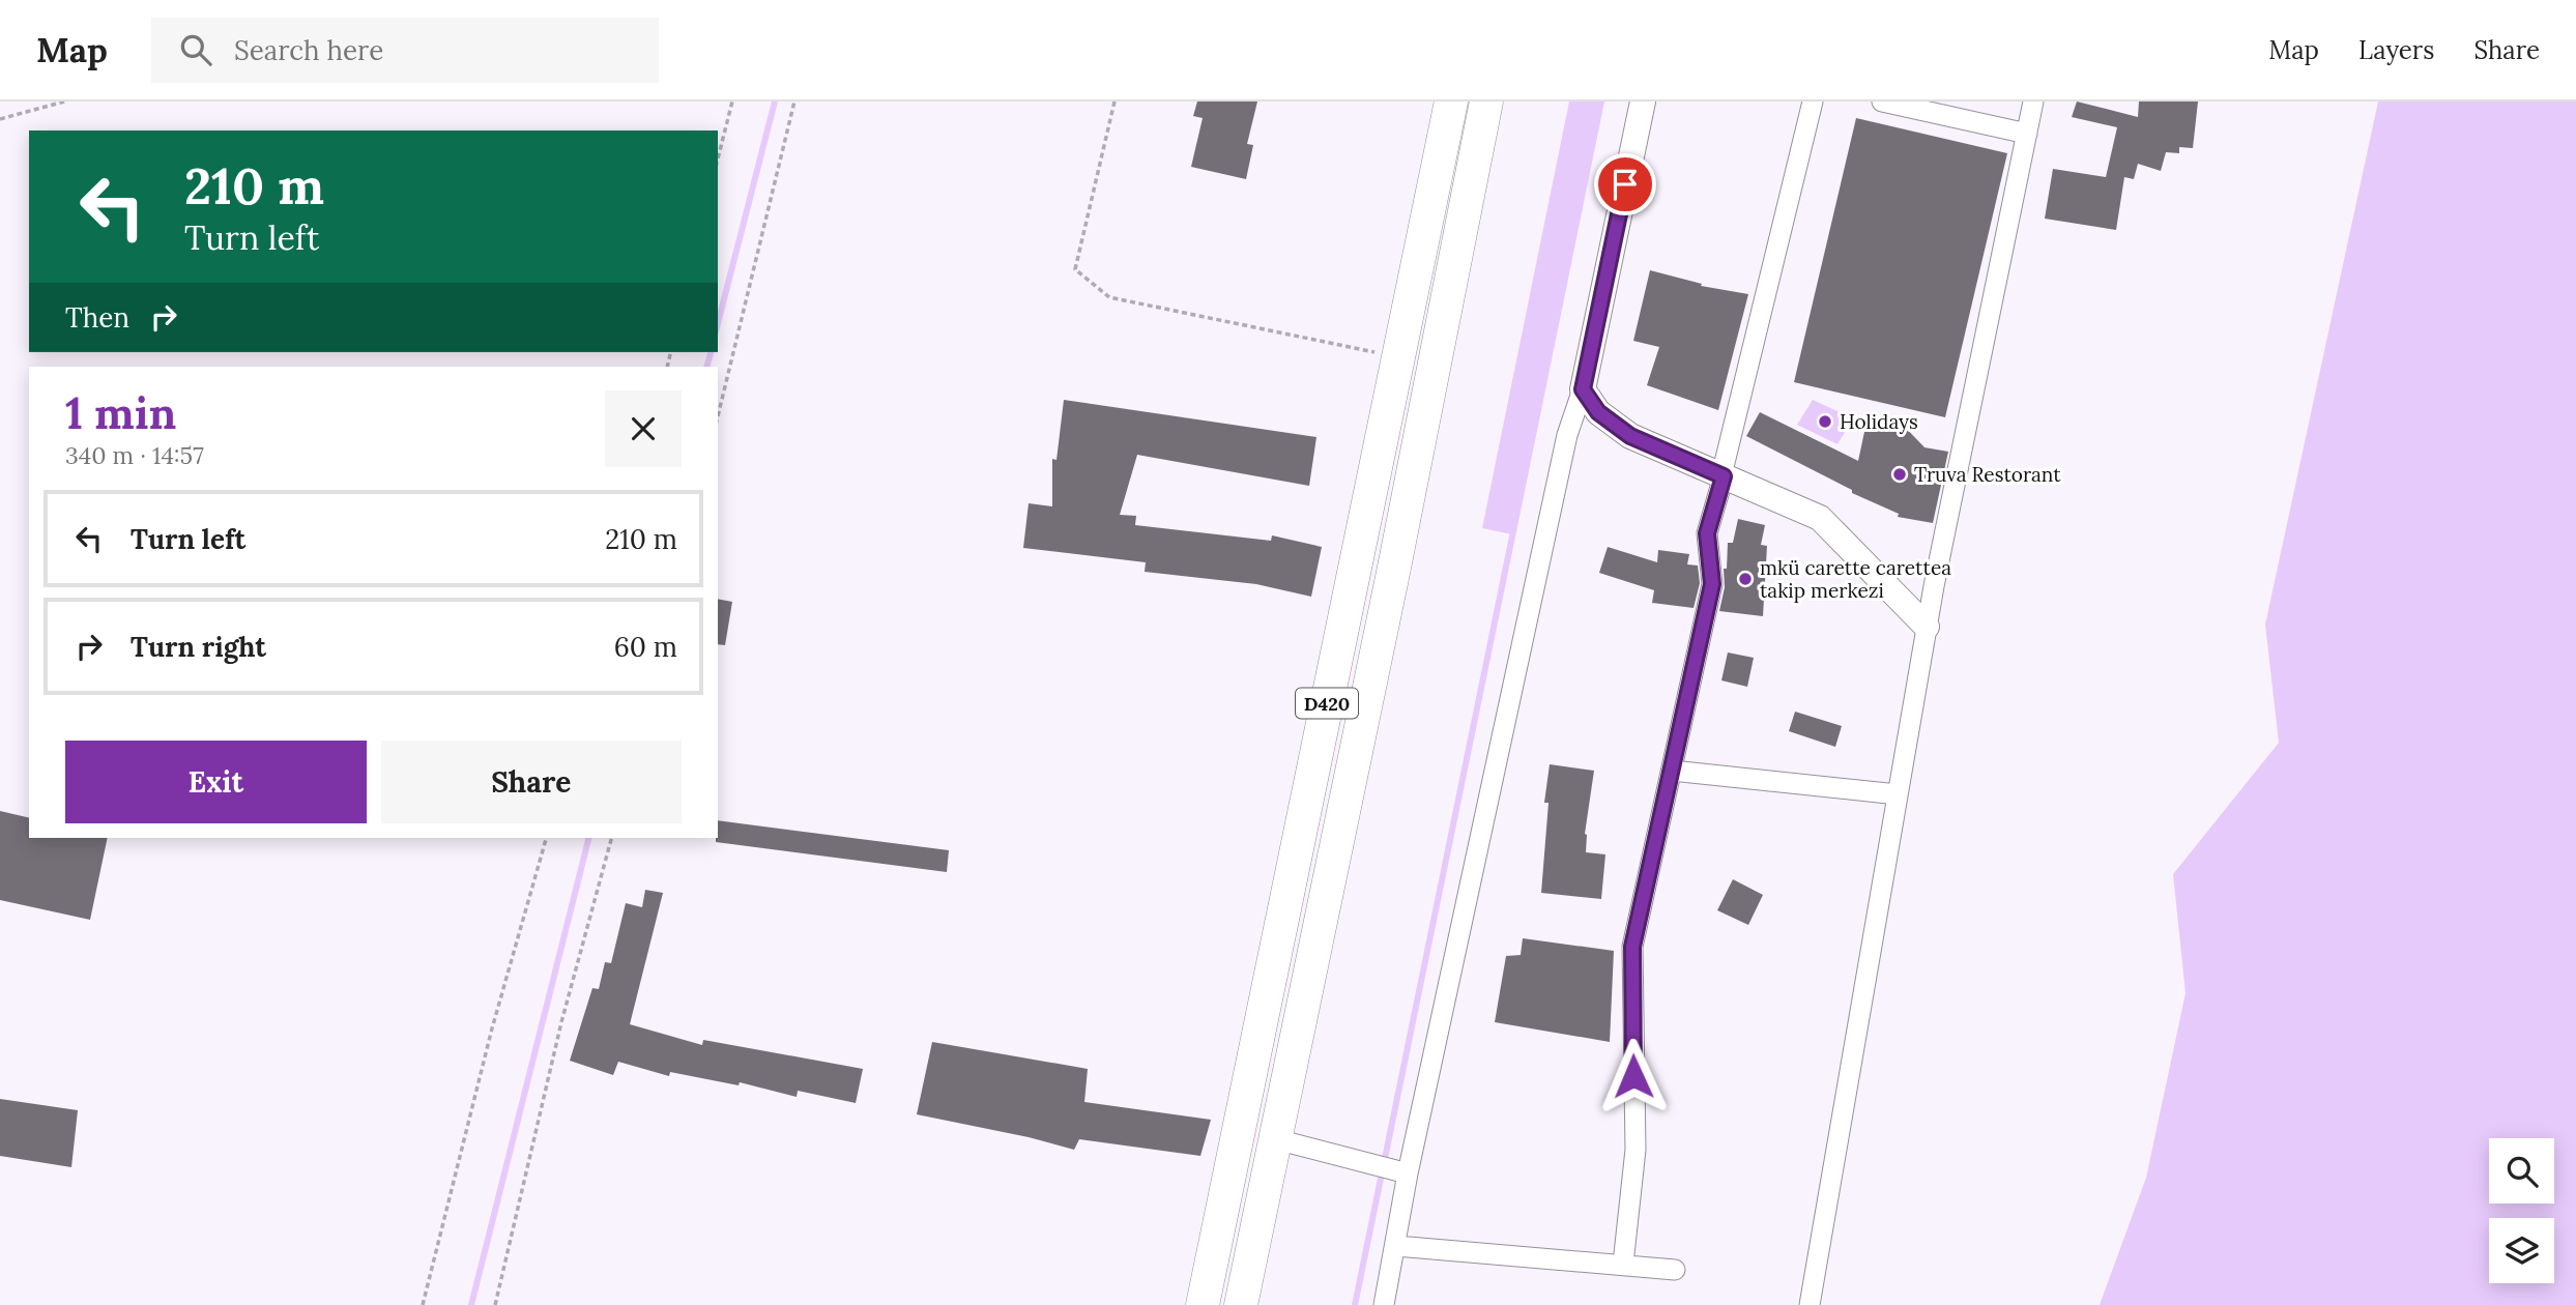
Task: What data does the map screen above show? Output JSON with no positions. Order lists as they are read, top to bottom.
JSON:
{
  "streets": {
    "main road": ["D420"]
  },
  "places": ["Holidays", "Truva Restorant", "mkü carette carettea takip merkezi"],
  "page": {
    "header": "Map",
    "search": "Search here",
    "nav": ["Map", "Layers", "Share"],
    "turn": ["210 m", "Turn left"],
    "then": "Then",
    "heading": ["1 min", "340 m · 14:57"],
    "list": [
      {
        "name": "Turn left",
        "value": "210 m"
      },
      {
        "name": "Turn right",
        "value": "60 m"
      }
    ],
    "buttons": ["Exit", "Share"]
  }
}
